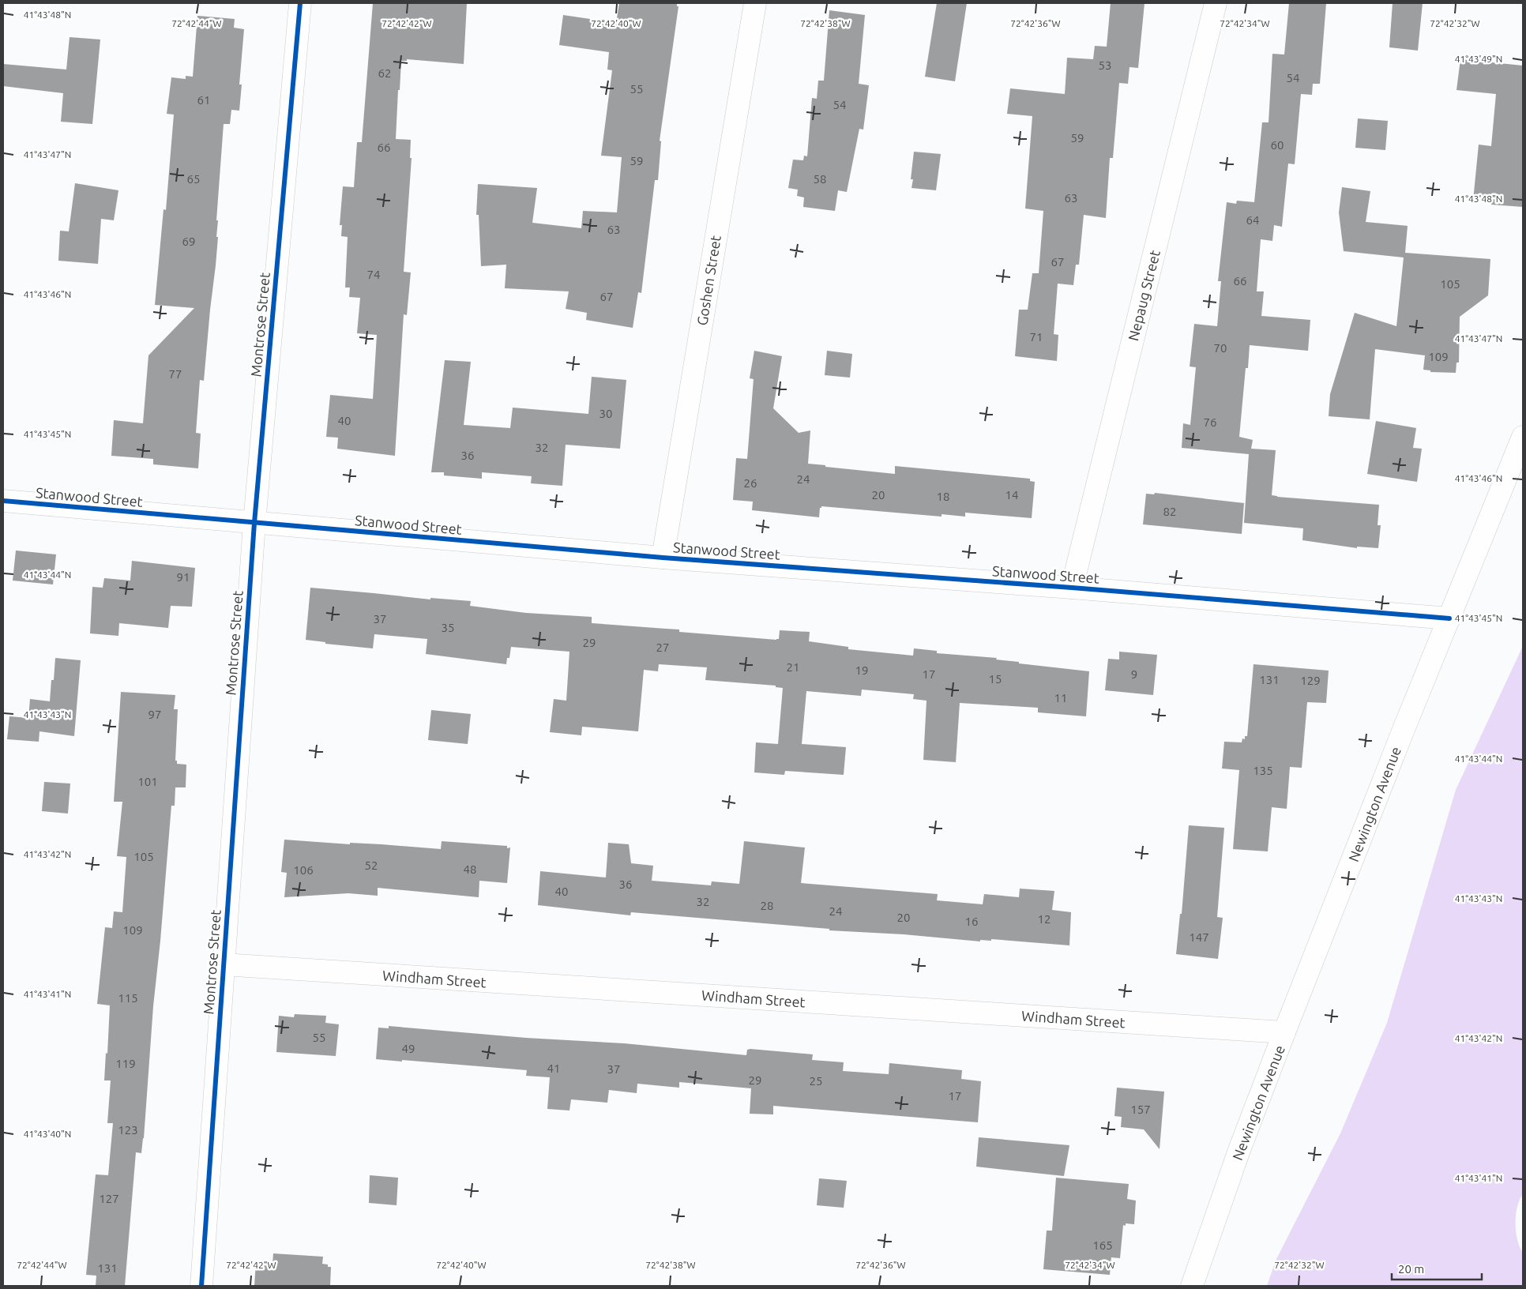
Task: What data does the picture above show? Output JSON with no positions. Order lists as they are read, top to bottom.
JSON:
{
  "streets": {
    "street": [
      "Goshen Street",
      "Nepaug Street",
      "Montrose Street",
      "Stanwood Street",
      "Newington Avenue",
      "Windham Street"
    ]
  },
  "crossings": [
    ["Goshen Street", "Stanwood Street"],
    ["Nepaug Street", "Stanwood Street"],
    ["Montrose Street", "Stanwood Street"],
    ["Montrose Street", "Windham Street"],
    ["Stanwood Street", "Newington Avenue"],
    ["Newington Avenue", "Windham Street"]
  ],
  "house_numbers": [
    "53",
    "62",
    "54",
    "55",
    "61",
    "54",
    "59",
    "60",
    "66",
    "59",
    "65",
    "58",
    "63",
    "64",
    "63",
    "69",
    "67",
    "74",
    "66",
    "105",
    "67",
    "71",
    "70",
    "109",
    "77",
    "30",
    "40",
    "76",
    "32",
    "36",
    "24",
    "26",
    "20",
    "14",
    "18",
    "82",
    "91",
    "37",
    "35",
    "29",
    "27",
    "21",
    "19",
    "17",
    "9",
    "15",
    "131",
    "129",
    "11",
    "97",
    "135",
    "101",
    "105",
    "52",
    "48",
    "106",
    "36",
    "40",
    "32",
    "28",
    "24",
    "20",
    "12",
    "16",
    "109",
    "147",
    "115",
    "55",
    "49",
    "119",
    "41",
    "37",
    "29",
    "25",
    "17",
    "157",
    "123",
    "127",
    "165",
    "131"
  ],
  "scale_bar": "20 m",
  "coordinates": [
    "41°43'48\"N",
    "72°42'44\"W",
    "72°42'42\"W",
    "72°42'40\"W",
    "72°42'38\"W",
    "72°42'36\"W",
    "72°42'34\"W",
    "72°42'32\"W",
    "41°43'49\"N",
    "41°43'47\"N",
    "41°43'46\"N",
    "41°43'45\"N",
    "41°43'44\"N",
    "41°43'43\"N",
    "41°43'42\"N",
    "41°43'41\"N",
    "41°43'40\"N"
  ]
}
